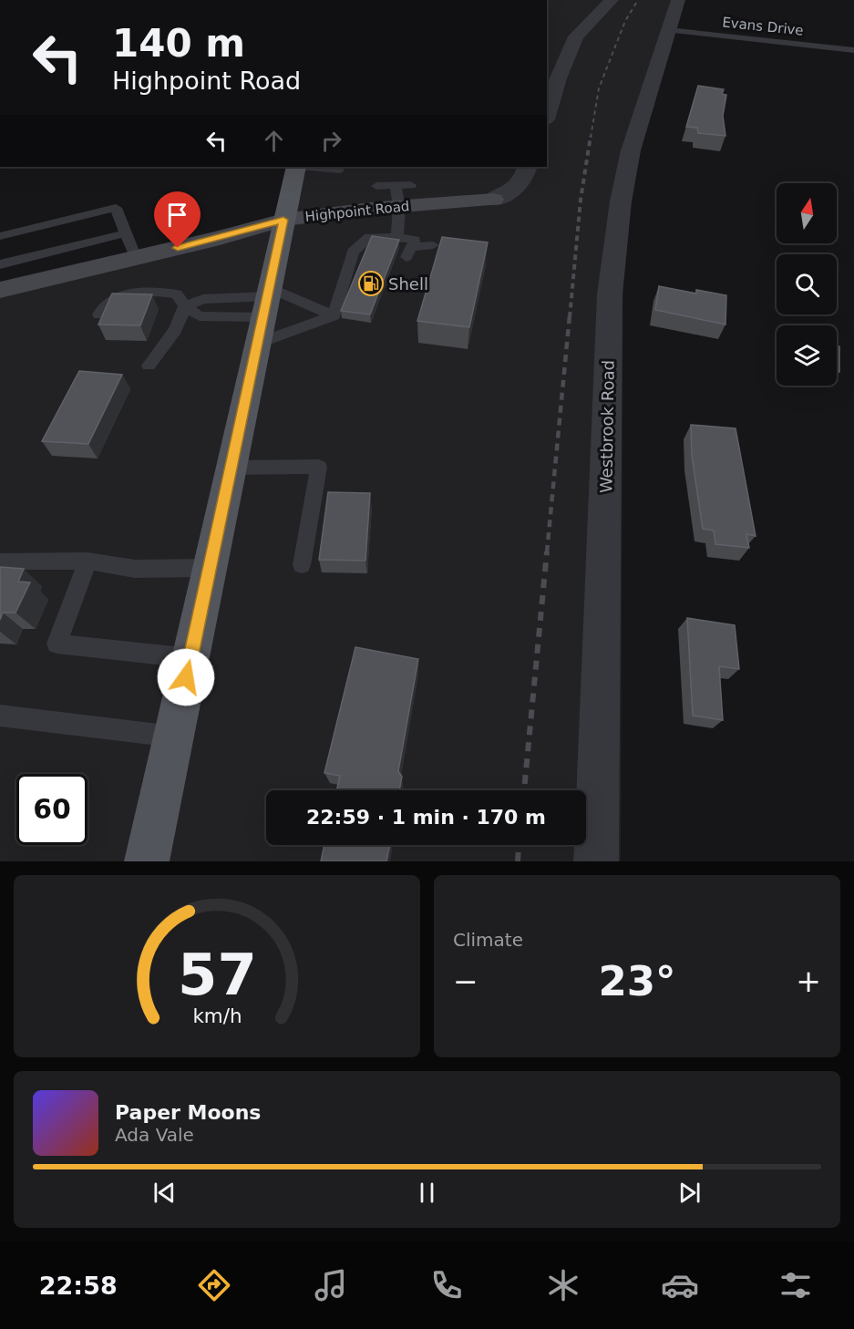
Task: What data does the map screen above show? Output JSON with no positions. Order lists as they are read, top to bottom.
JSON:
{
  "streets": {
    "street": ["Highpoint Road", "Westbrook Road"],
    "lane": ["Evans Drive"]
  },
  "crossings": [
    ["Evans Drive", "Westbrook Road"]
  ],
  "places": {
    "fuel station": ["Shell"]
  },
  "north": "top",
  "page": {
    "turn": ["140 m", "Highpoint Road"],
    "limit": "60",
    "trip": "22:59 · 1 min · 170 m",
    "tile": "Climate",
    "heat": ["−", "23°", "+"],
    "song": ["Paper Moons", "Ada Vale"],
    "tabs": "22:58",
    "gauge": ["57", "km/h"]
  }
}
